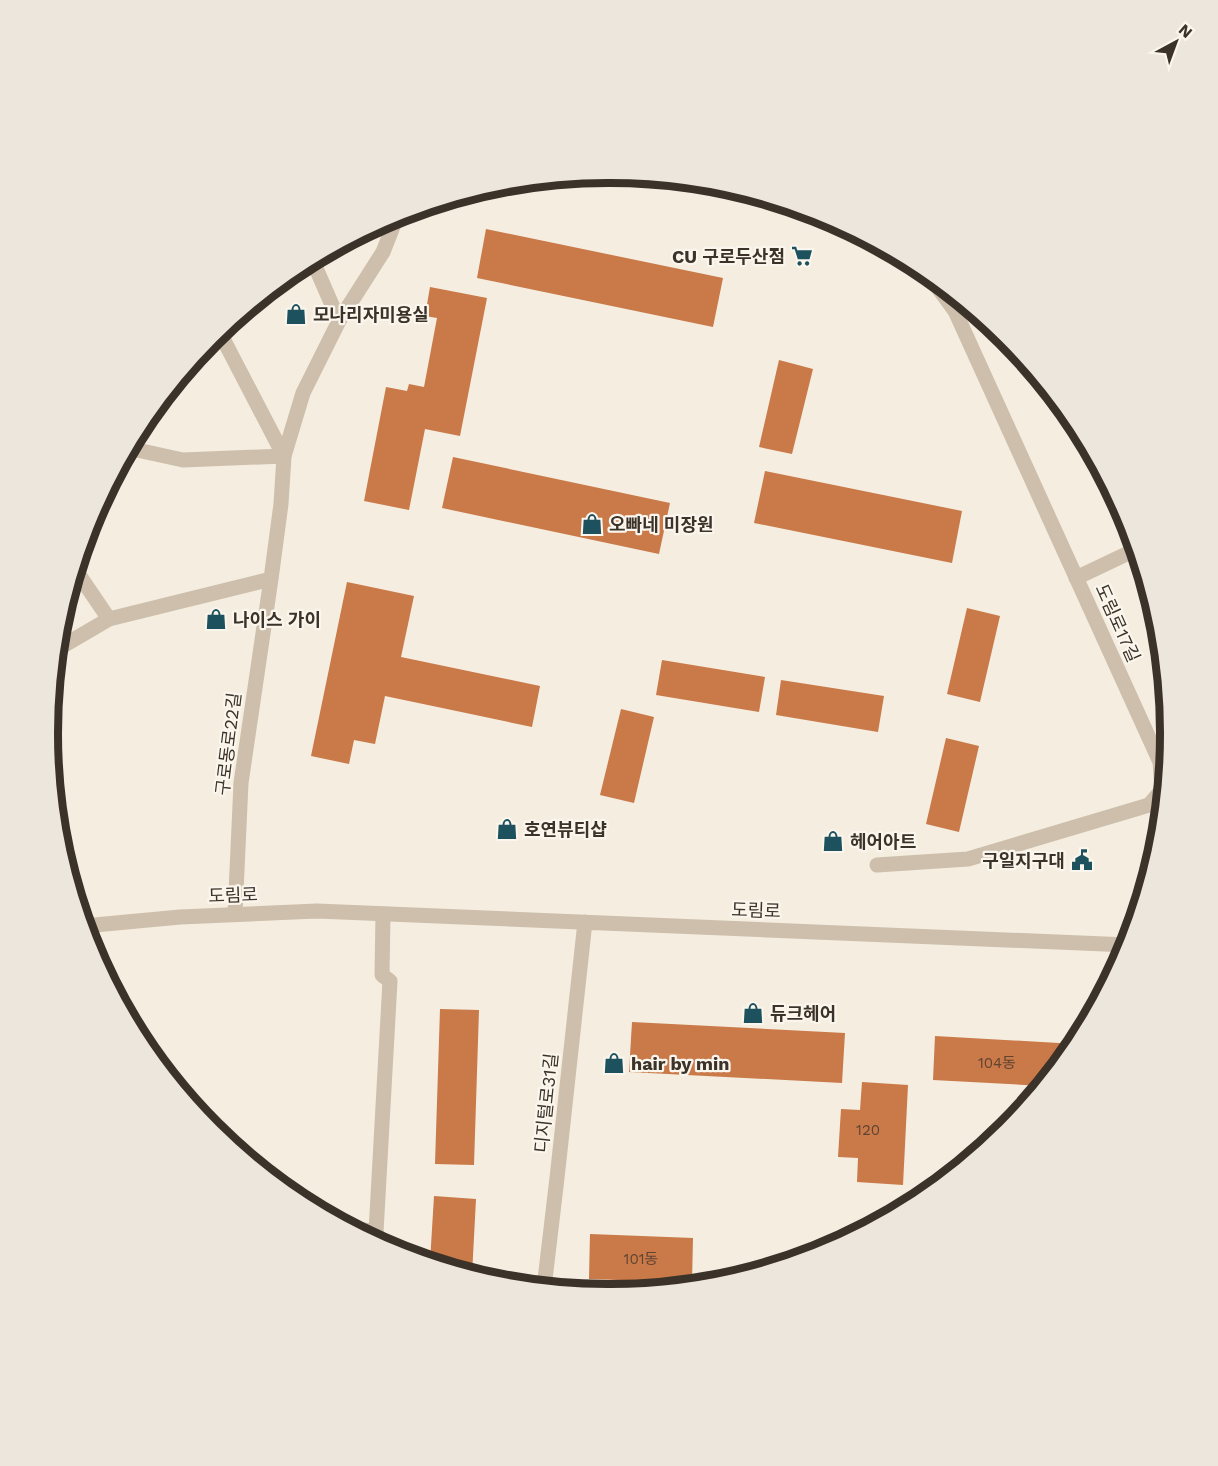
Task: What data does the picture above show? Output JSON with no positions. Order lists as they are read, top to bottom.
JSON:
{
  "streets": {
    "street": [
      "도림로17길",
      "구로동로22길",
      "도림로",
      "디지털로31길"
    ]
  },
  "crossings": [
    ["구로동로22길", "도림로"],
    ["도림로", "디지털로31길"]
  ],
  "places": {
    "supermarket": ["CU 구로두산점"],
    "shop": [
      "모나리자미용실",
      "오빠네 미장원",
      "나이스 가이",
      "호연뷰티샵",
      "헤어아트",
      "듀크헤어",
      "hair by min"
    ],
    "public building": ["구일지구대"]
  },
  "house_numbers": ["104동", "120", "101동"],
  "north": "top right"
}
